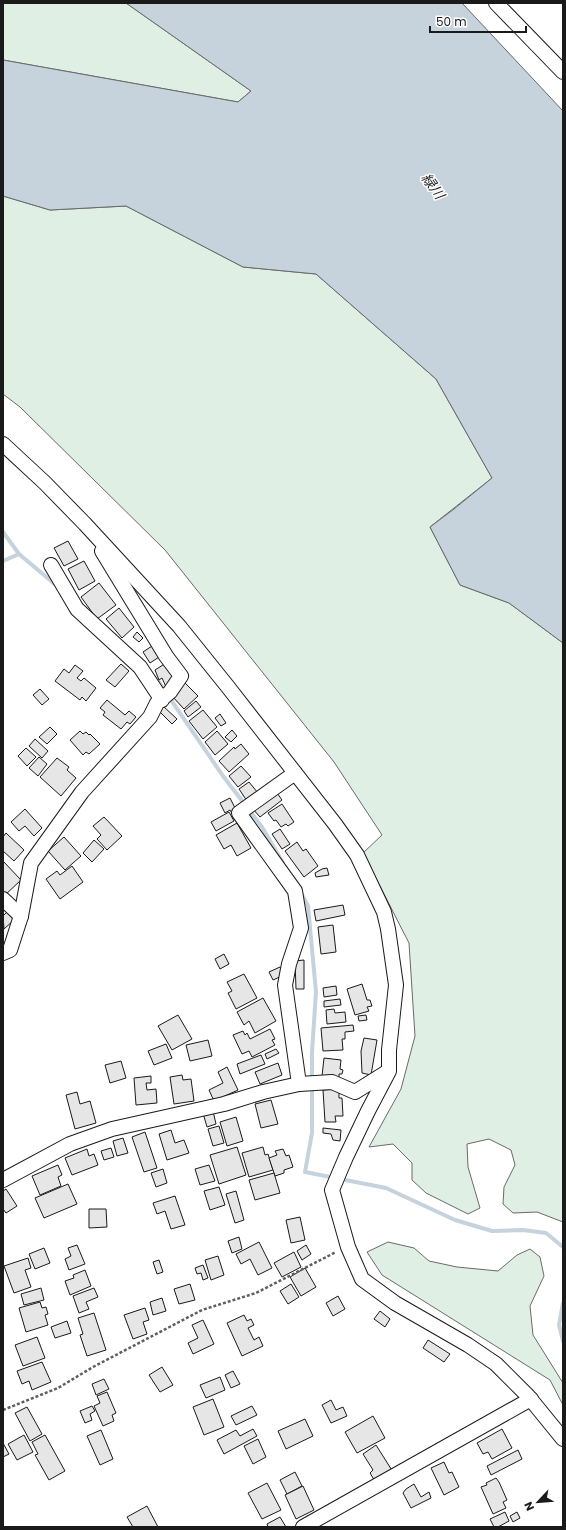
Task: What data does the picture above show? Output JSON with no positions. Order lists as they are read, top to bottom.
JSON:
{
  "water": ["緑川"],
  "scale_bar": "50 m",
  "north": "bottom left"
}
